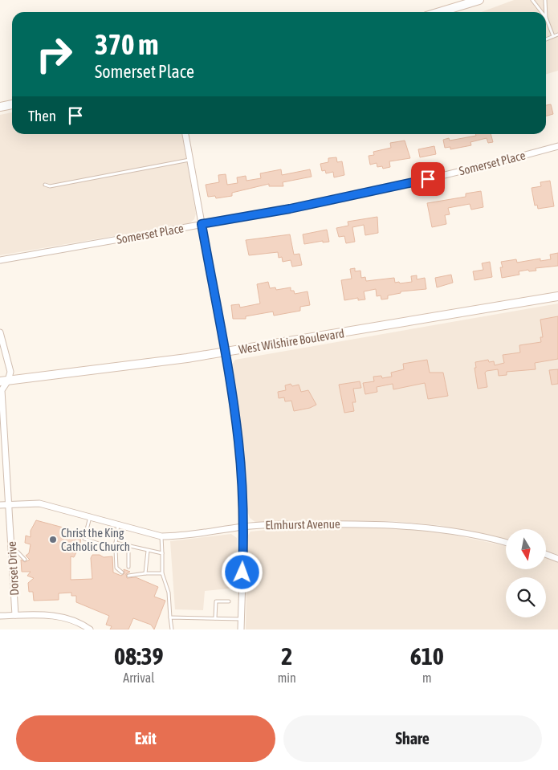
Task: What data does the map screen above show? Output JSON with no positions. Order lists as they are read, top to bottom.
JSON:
{
  "streets": {
    "street": [
      "Somerset Place",
      "West Wilshire Boulevard",
      "Elmhurst Avenue",
      "Dorset Drive"
    ]
  },
  "crossings": [
    ["West Wilshire Boulevard", "Dorset Drive"],
    ["Elmhurst Avenue", "Dorset Drive"]
  ],
  "places": ["Christ the King Catholic Church"],
  "north": "bottom",
  "page": {
    "turn": ["370 m", "Somerset Place"],
    "then": "Then",
    "eta": [
      "08:39",
      "Arrival",
      "2",
      "min",
      "610",
      "m"
    ],
    "buttons": ["Exit", "Share"]
  }
}
